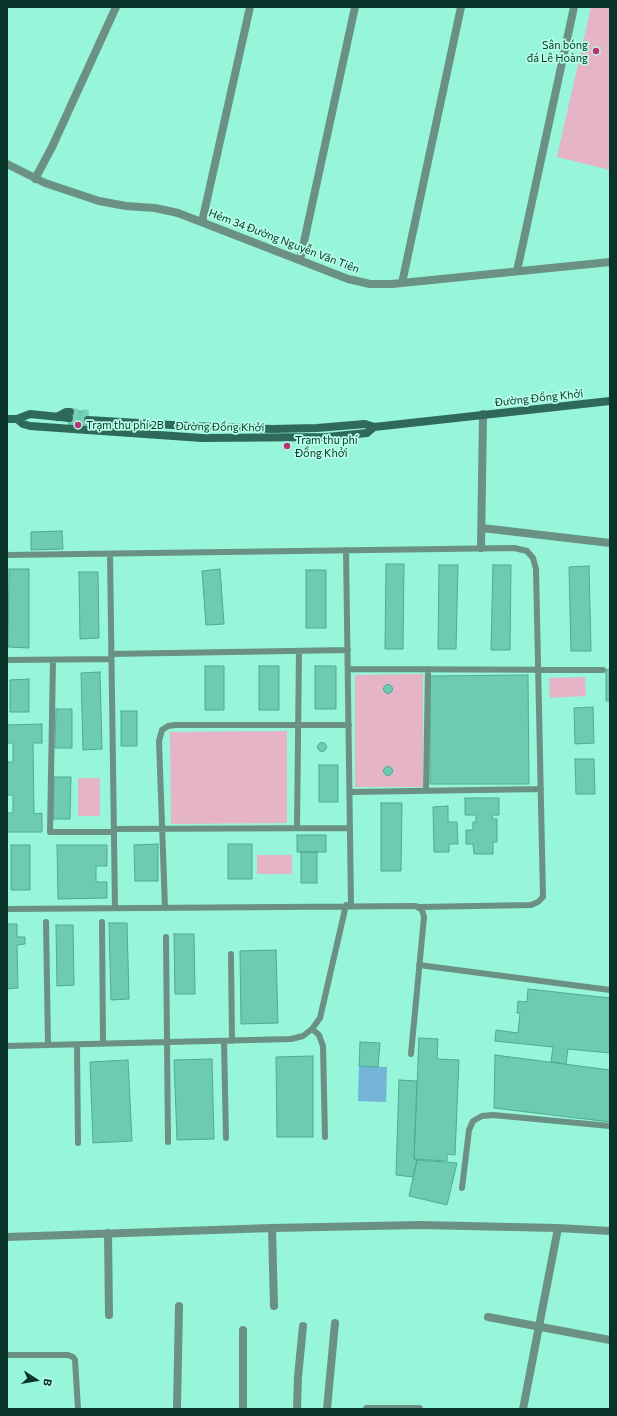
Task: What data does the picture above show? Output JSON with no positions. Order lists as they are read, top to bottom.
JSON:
{
  "streets": {
    "main road": ["Đường Đồng Khởi"],
    "street": ["Hẻm 34 Đường Nguyễn Văn Tiên"]
  },
  "places": ["Sân bóng đá Lê Hoàng", "Trạm thu phí 2B", "Trạm thu phí Đồng Khởi"],
  "north": "right"
}
